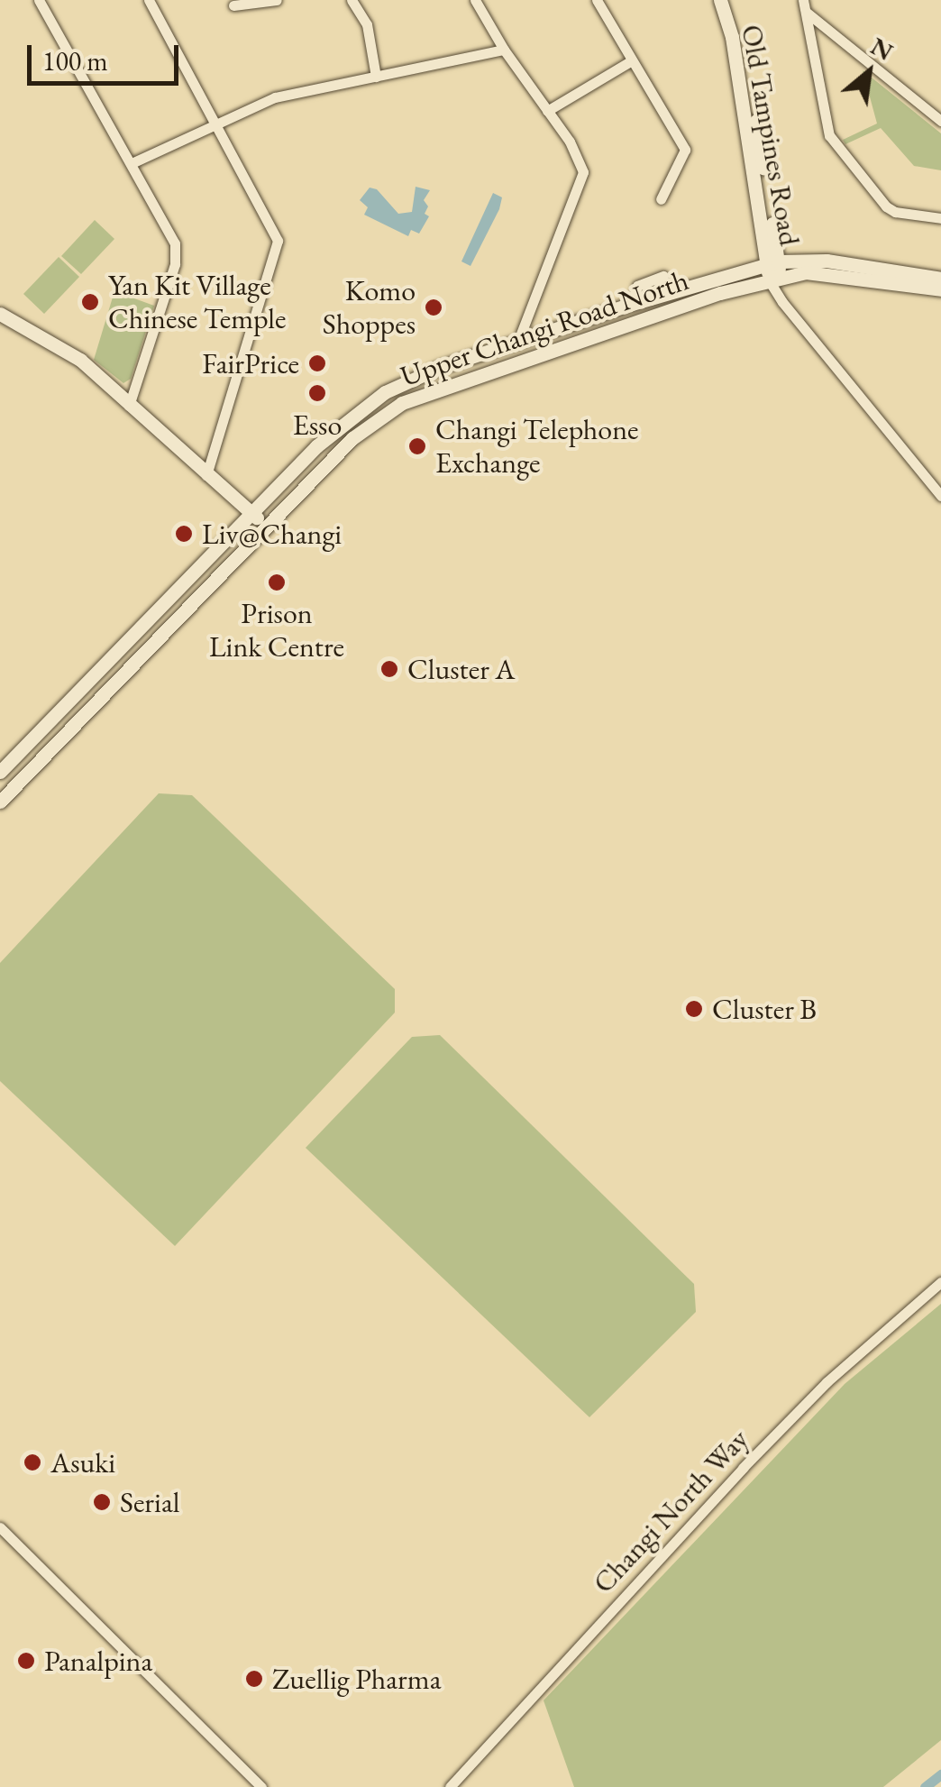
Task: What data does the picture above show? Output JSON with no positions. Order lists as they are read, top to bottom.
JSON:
{
  "streets": {
    "street": ["Old Tampines Road", "Upper Changi Road North", "Changi North Way"]
  },
  "crossings": [
    ["Old Tampines Road", "Upper Changi Road North"]
  ],
  "places": [
    "Yan Kit Village Chinese Temple",
    "Komo Shoppes",
    "FairPrice",
    "Esso",
    "Changi Telephone Exchange",
    "Liv@Changi",
    "Prison Link Centre",
    "Cluster A",
    "Cluster B",
    "Asuki",
    "Serial",
    "Panalpina",
    "Zuellig Pharma"
  ],
  "scale_bar": "100 m",
  "north": "top right"
}
